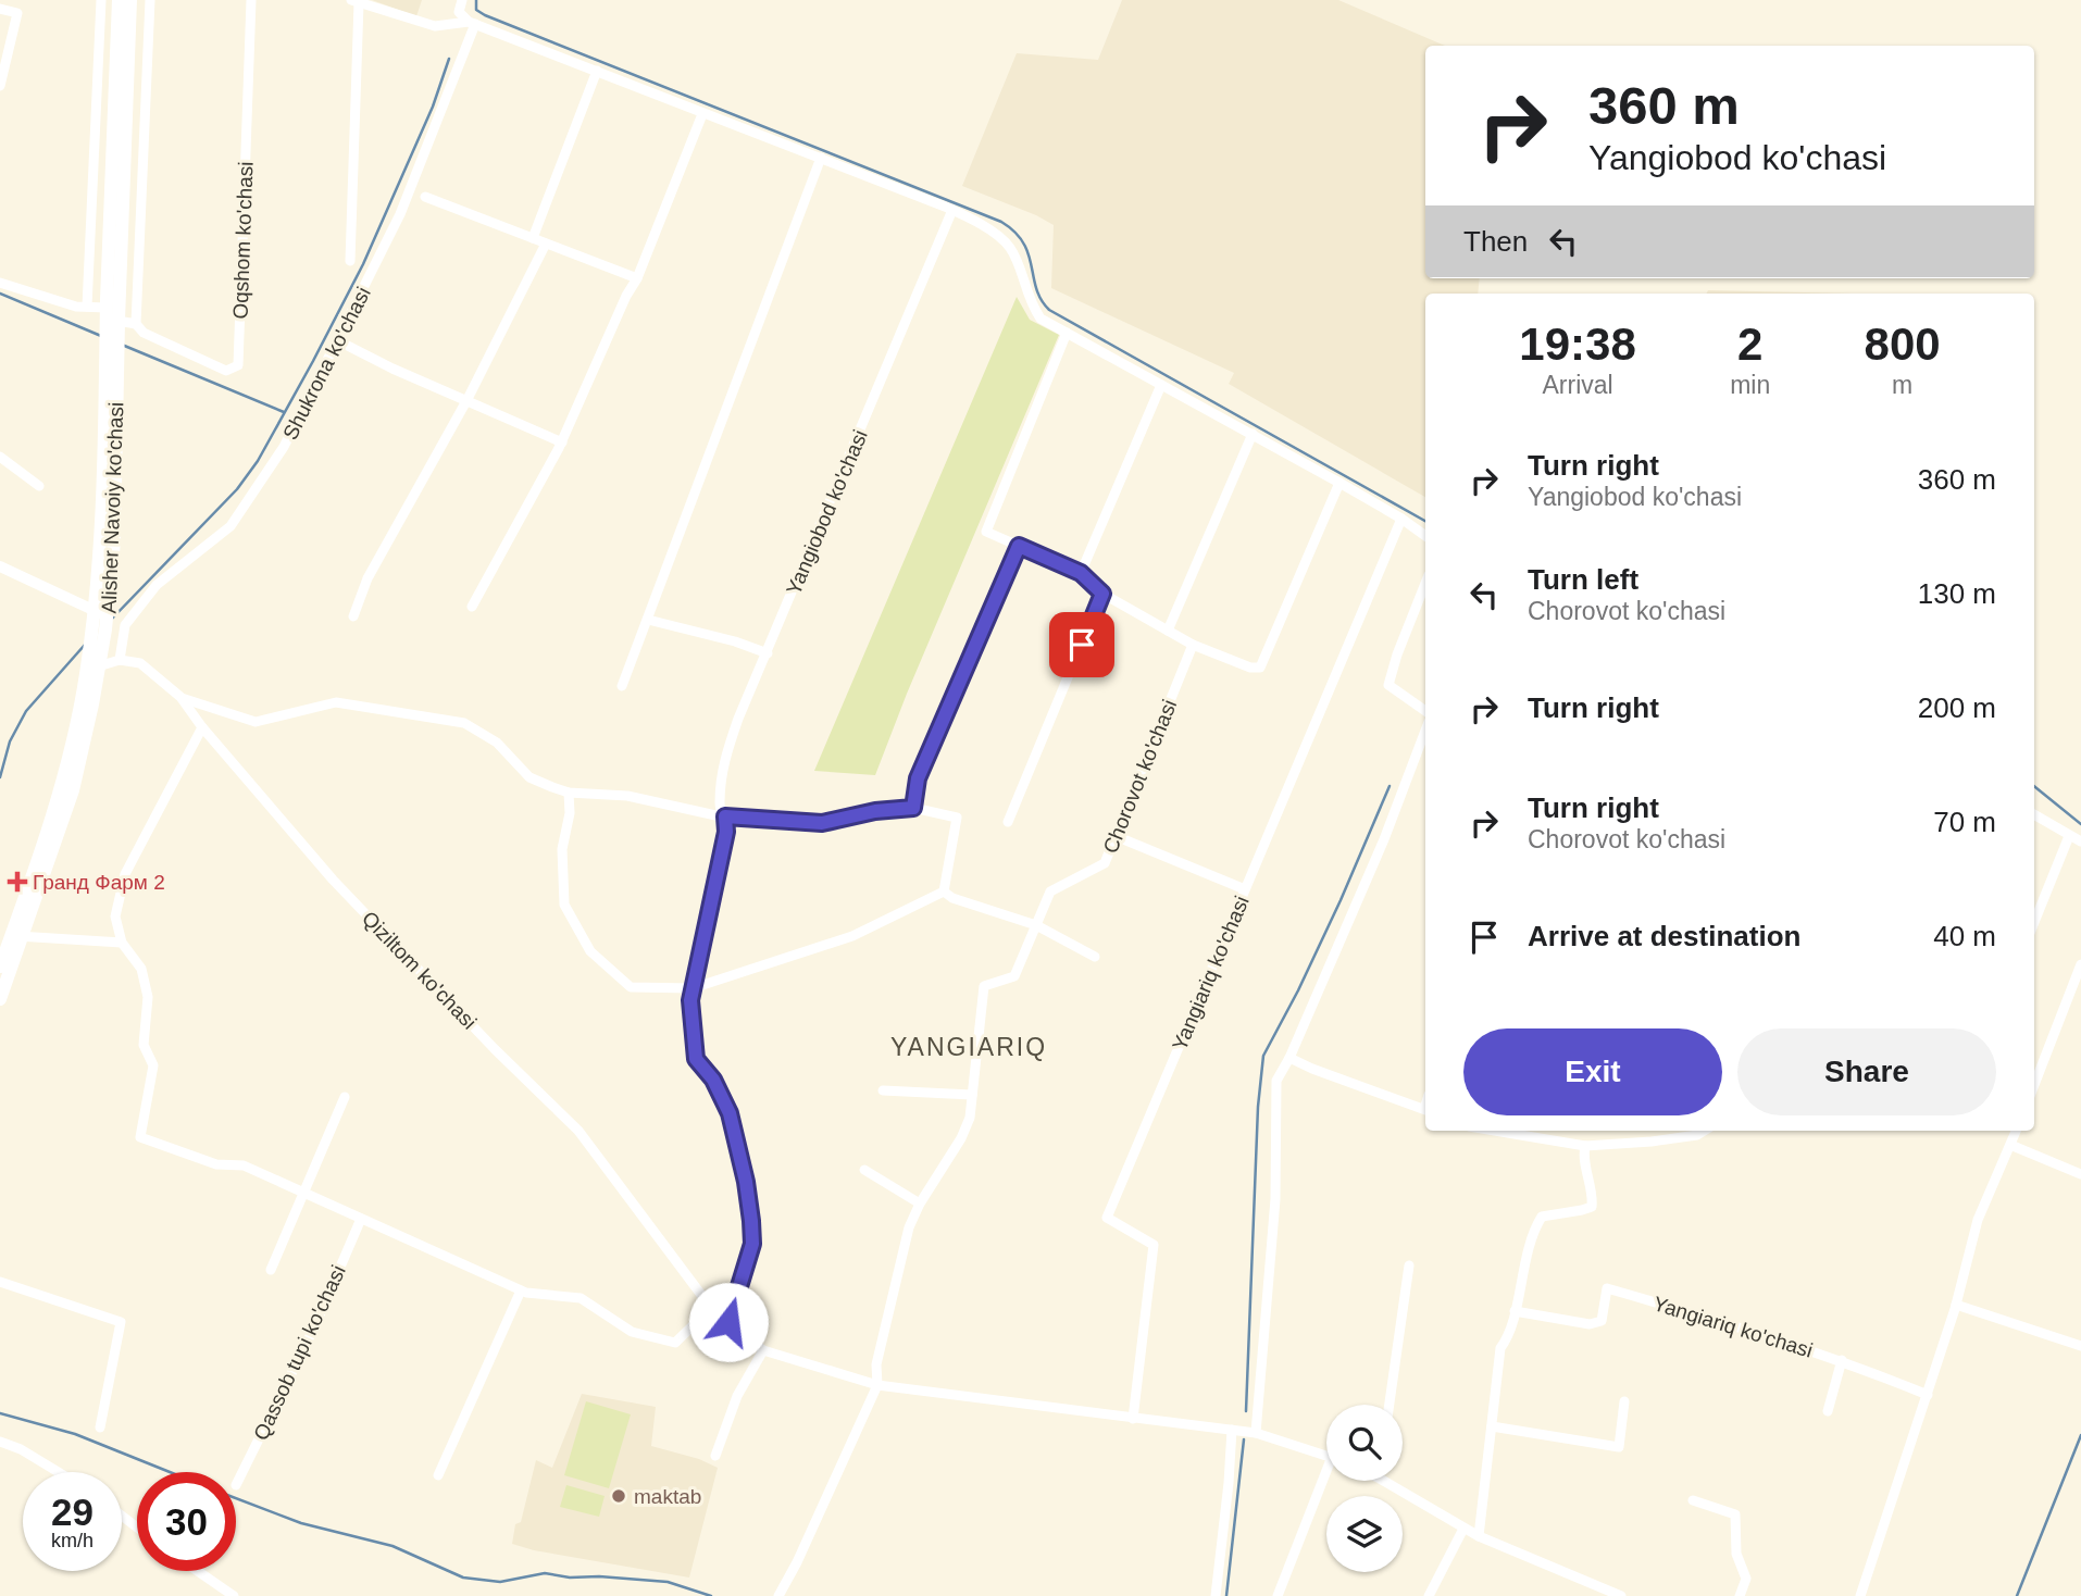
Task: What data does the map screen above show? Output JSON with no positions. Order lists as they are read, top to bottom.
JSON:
{
  "streets": {
    "main road": ["Alisher Navoiy ko'chasi"],
    "street": [
      "Oqshom ko'chasi",
      "Shukrona ko'chasi",
      "Yangiobod ko'chasi",
      "Chorovot ko'chasi",
      "Qiziltom ko'chasi",
      "Yangiariq ko'chasi",
      "Qassob tupi ko'chasi"
    ]
  },
  "crossings": [
    ["Shukrona ko'chasi", "Qiziltom ko'chasi"]
  ],
  "districts": ["YANGIARIQ"],
  "places": {
    "health": ["Гранд Фарм 2"],
    "other": ["maktab"]
  },
  "page": {
    "turn": ["360 m", "Yangiobod ko'chasi"],
    "then": "Then",
    "eta": [
      "19:38",
      "Arrival",
      "2",
      "min",
      "800",
      "m"
    ],
    "list": [
      {
        "name": "Turn right",
        "note": "Yangiobod ko'chasi",
        "value": "360 m"
      },
      {
        "name": "Turn left",
        "note": "Chorovot ko'chasi",
        "value": "130 m"
      },
      {
        "name": "Turn right",
        "value": "200 m"
      },
      {
        "name": "Turn right",
        "note": "Chorovot ko'chasi",
        "value": "70 m"
      },
      {
        "name": "Arrive at destination",
        "value": "40 m"
      }
    ],
    "buttons": ["Exit", "Share"],
    "speed": "29 km/h",
    "limit": "30"
  }
}
